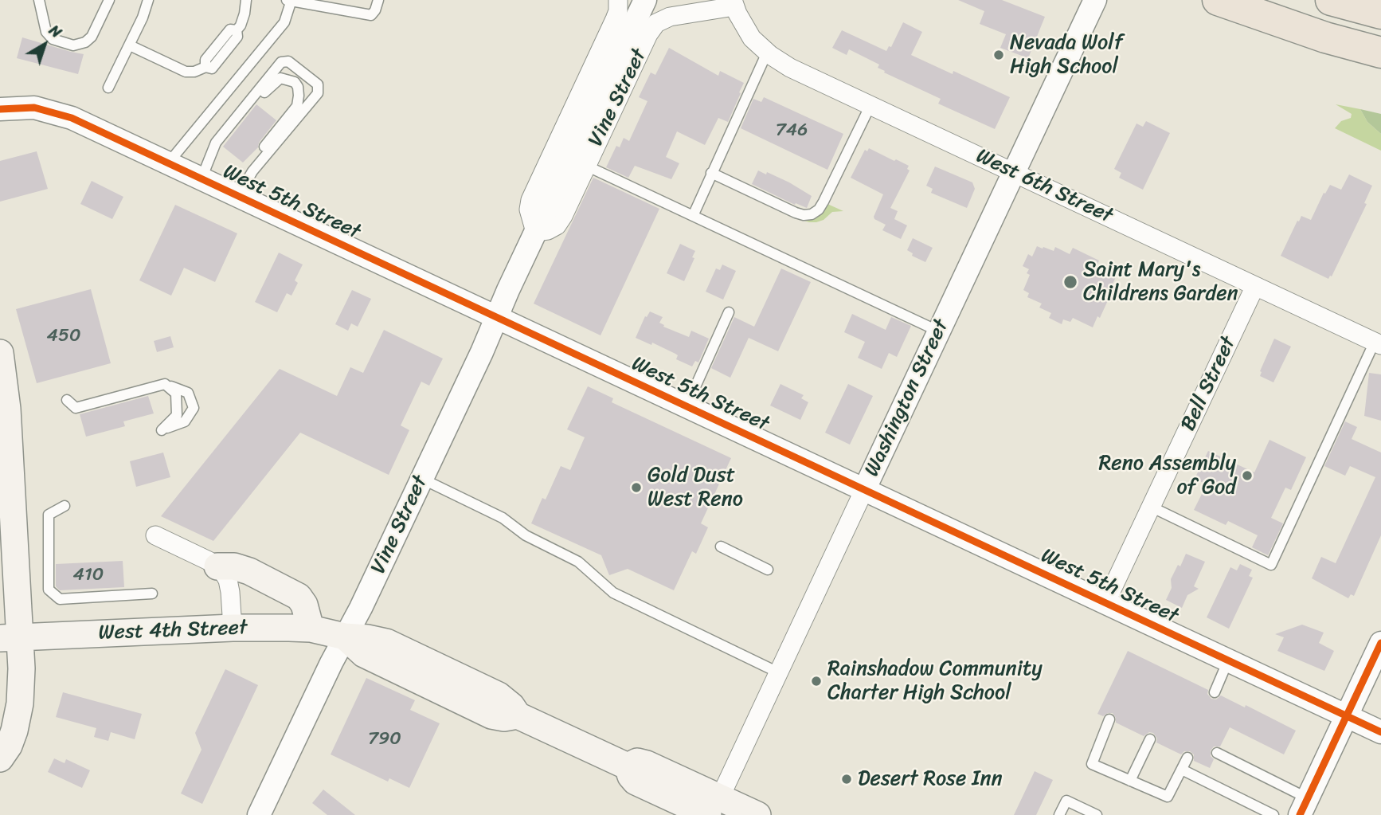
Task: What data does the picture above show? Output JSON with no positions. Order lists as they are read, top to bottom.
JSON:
{
  "streets": {
    "main road": ["West 4th Street"],
    "street": [
      "Vine Street",
      "West 6th Street",
      "West 5th Street",
      "Bell Street",
      "Washington Street"
    ]
  },
  "crossings": [
    ["Vine Street", "West 6th Street"],
    ["Vine Street", "West 5th Street"],
    ["Vine Street", "West 4th Street"],
    ["West 6th Street", "Bell Street"],
    ["West 6th Street", "Washington Street"],
    ["West 5th Street", "Bell Street"],
    ["West 5th Street", "Washington Street"],
    ["Washington Street", "West 4th Street"]
  ],
  "places": [
    "Nevada Wolf High School",
    "Saint Mary's Childrens Garden",
    "Reno Assembly of God",
    "Gold Dust West Reno",
    "Rainshadow Community Charter High School",
    "Desert Rose Inn"
  ],
  "house_numbers": [
    "746",
    "450",
    "410",
    "790"
  ],
  "north": "top right"
}
